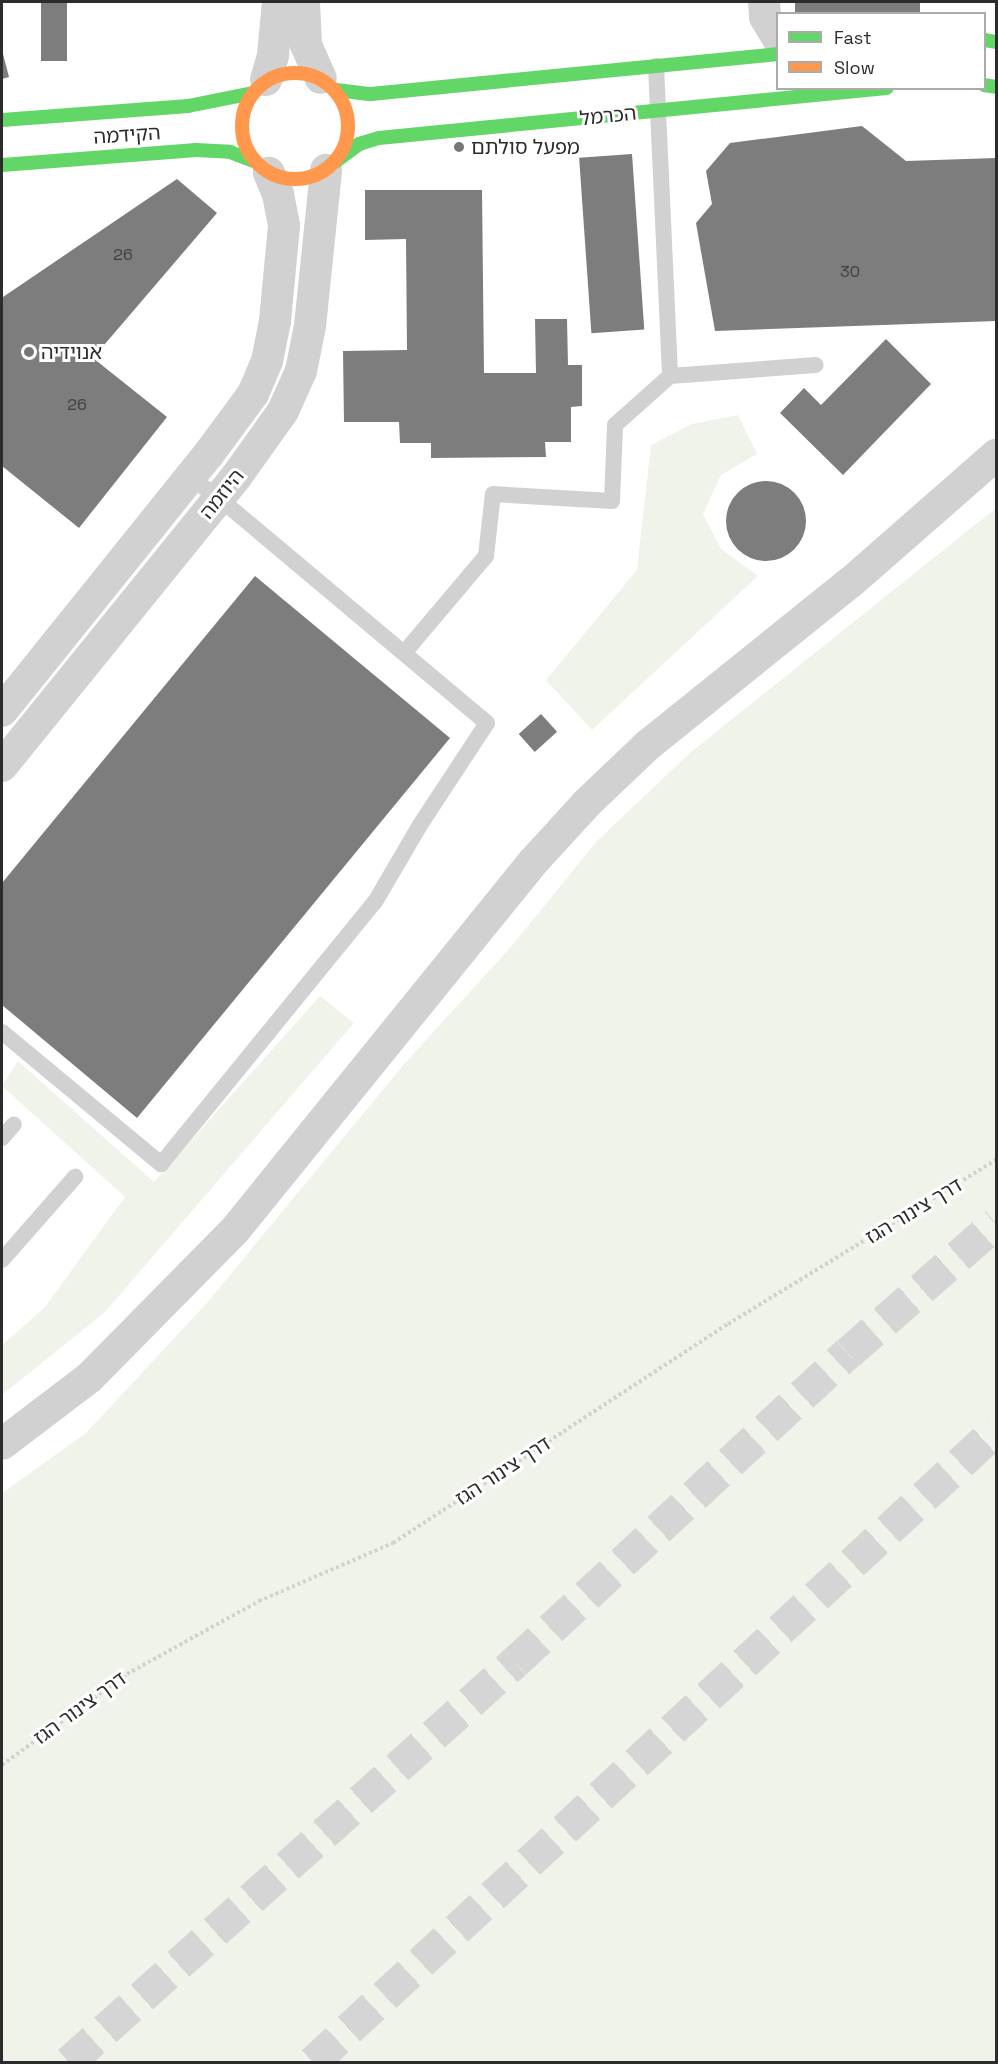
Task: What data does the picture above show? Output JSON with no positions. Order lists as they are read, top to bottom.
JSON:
{
  "streets": {
    "street": ["הכרמל", "הקידמה", "היוזמה"],
    "path": ["דרך צינור הגז"]
  },
  "crossings": [
    ["הכרמל", "הקידמה"],
    ["הכרמל", "היוזמה"],
    ["הקידמה", "היוזמה"]
  ],
  "places": ["מפעל סולתם", "אנוידיה"],
  "house_numbers": ["26", "30", "26"],
  "legend": ["Fast", "Slow"]
}
